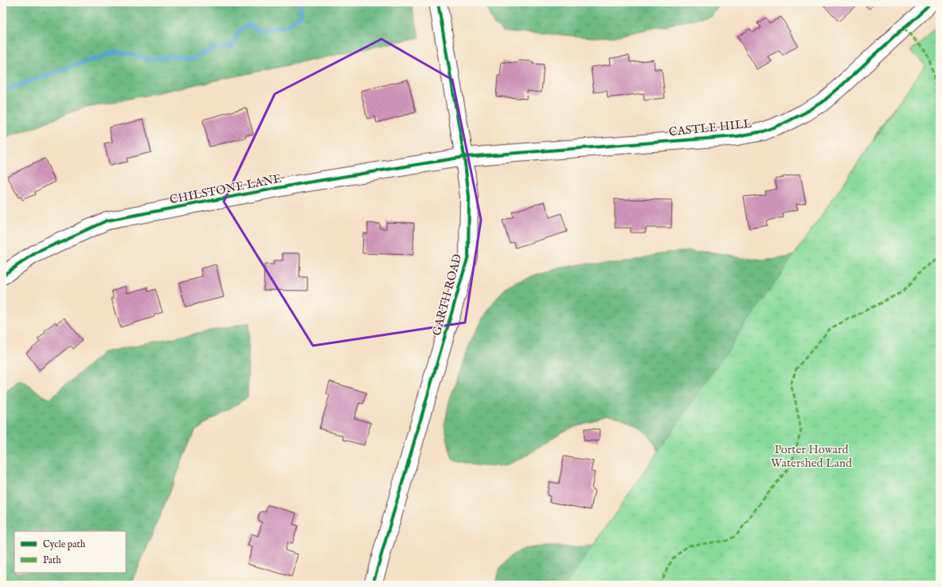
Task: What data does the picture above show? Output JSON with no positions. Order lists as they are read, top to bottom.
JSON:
{
  "streets": {
    "street": ["CASTLE HILL", "CHILSTONE LANE", "GARTH ROAD"]
  },
  "crossings": [
    ["CASTLE HILL", "CHILSTONE LANE"],
    ["CASTLE HILL", "GARTH ROAD"],
    ["CHILSTONE LANE", "GARTH ROAD"]
  ],
  "parks": ["Porter Howard Watershed Land"],
  "legend": ["Cycle path", "Path"]
}
